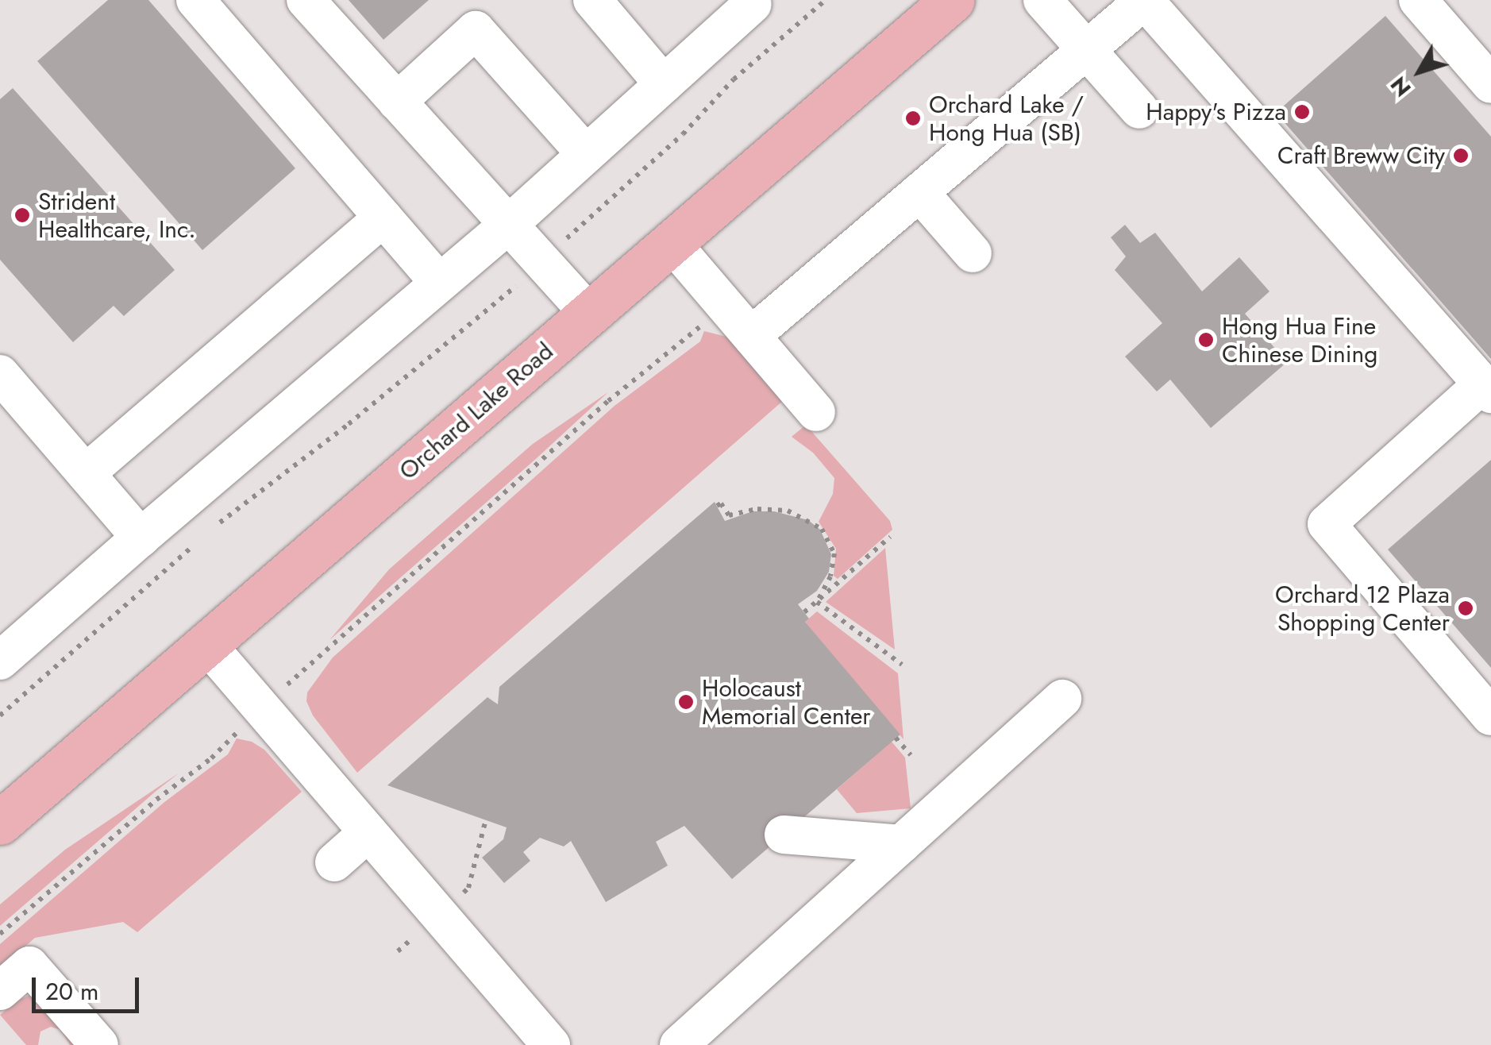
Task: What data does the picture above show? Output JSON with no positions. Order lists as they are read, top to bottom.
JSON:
{
  "streets": {
    "main road": ["Orchard Lake Road"]
  },
  "places": [
    "Happy's Pizza",
    "Orchard Lake / Hong Hua (SB)",
    "Craft Breww City",
    "Strident Healthcare, Inc.",
    "Hong Hua Fine Chinese Dining",
    "Orchard 12 Plaza Shopping Center",
    "Holocaust Memorial Center"
  ],
  "scale_bar": "20 m",
  "north": "bottom left"
}
